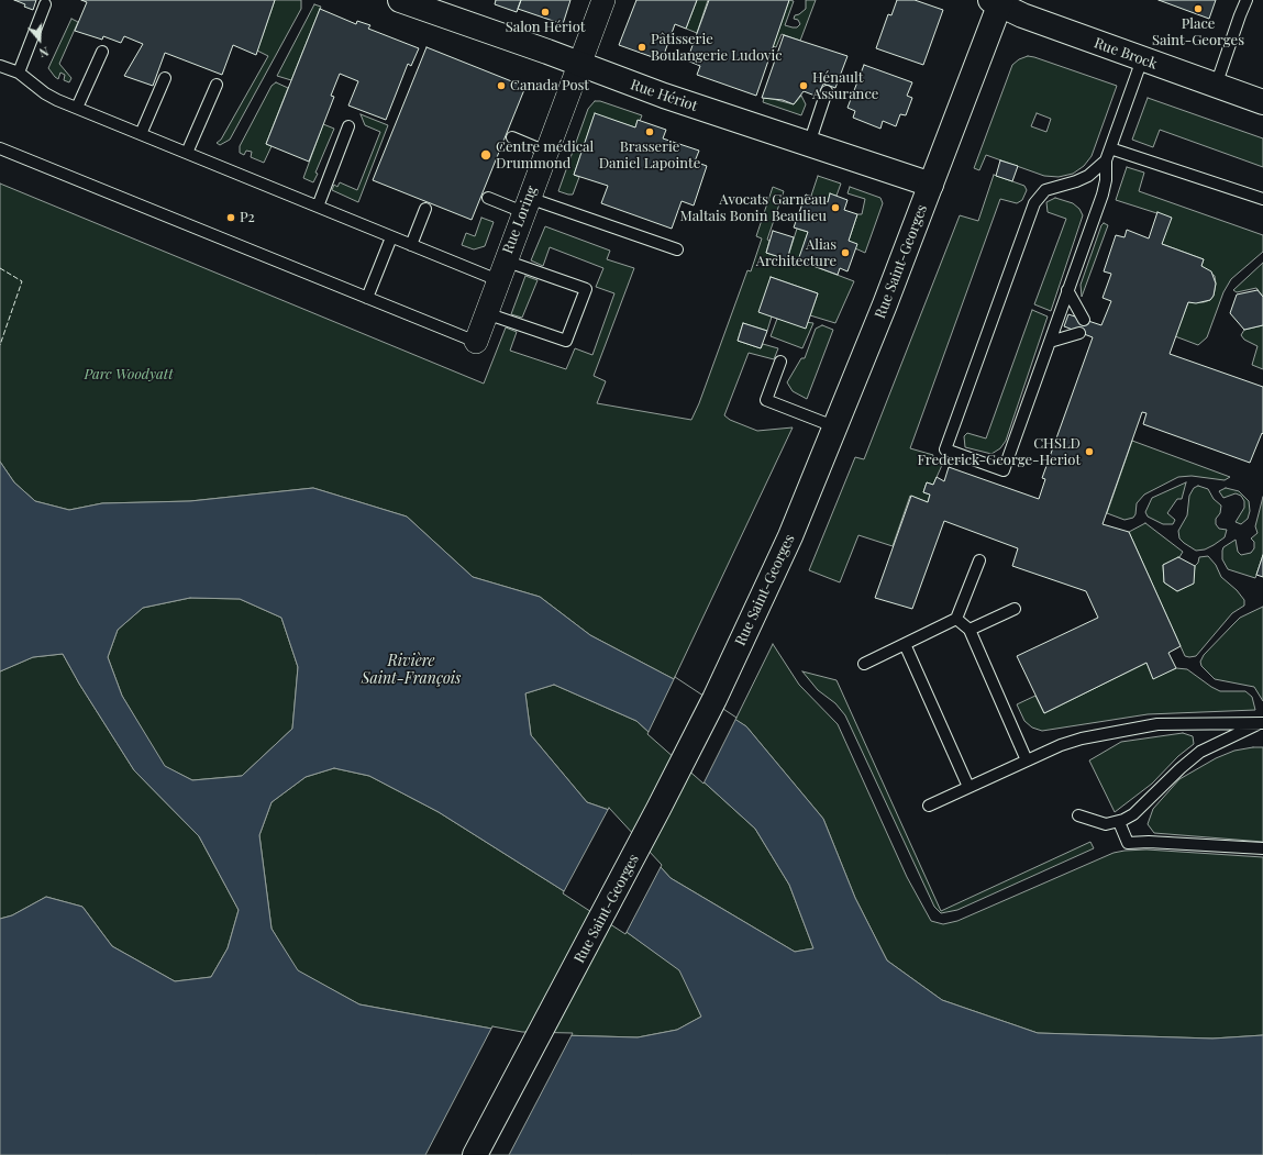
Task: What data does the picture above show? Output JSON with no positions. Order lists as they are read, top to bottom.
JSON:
{
  "streets": {
    "main road": ["Rue Brock", "Rue Hériot", "Rue Saint-Georges"],
    "street": ["Rue Loring"]
  },
  "crossings": [
    ["Rue Brock", "Rue Saint-Georges"],
    ["Rue Hériot", "Rue Loring"],
    ["Rue Hériot", "Rue Saint-Georges"]
  ],
  "water": ["Rivière Saint-François"],
  "parks": ["Parc Woodyatt"],
  "places": [
    "Place Saint-Georges",
    "Salon Hériot",
    "Pâtisserie Boulangerie Ludovic",
    "Canada Post",
    "Hénault Assurance",
    "Brasserie Daniel Lapointe",
    "Centre médical Drummond",
    "Avocats Garneau Maltais Bonin Beaulieu",
    "P2",
    "Alias Architecture",
    "CHSLD Frederick-George-Heriot"
  ],
  "north": "bottom"
}
